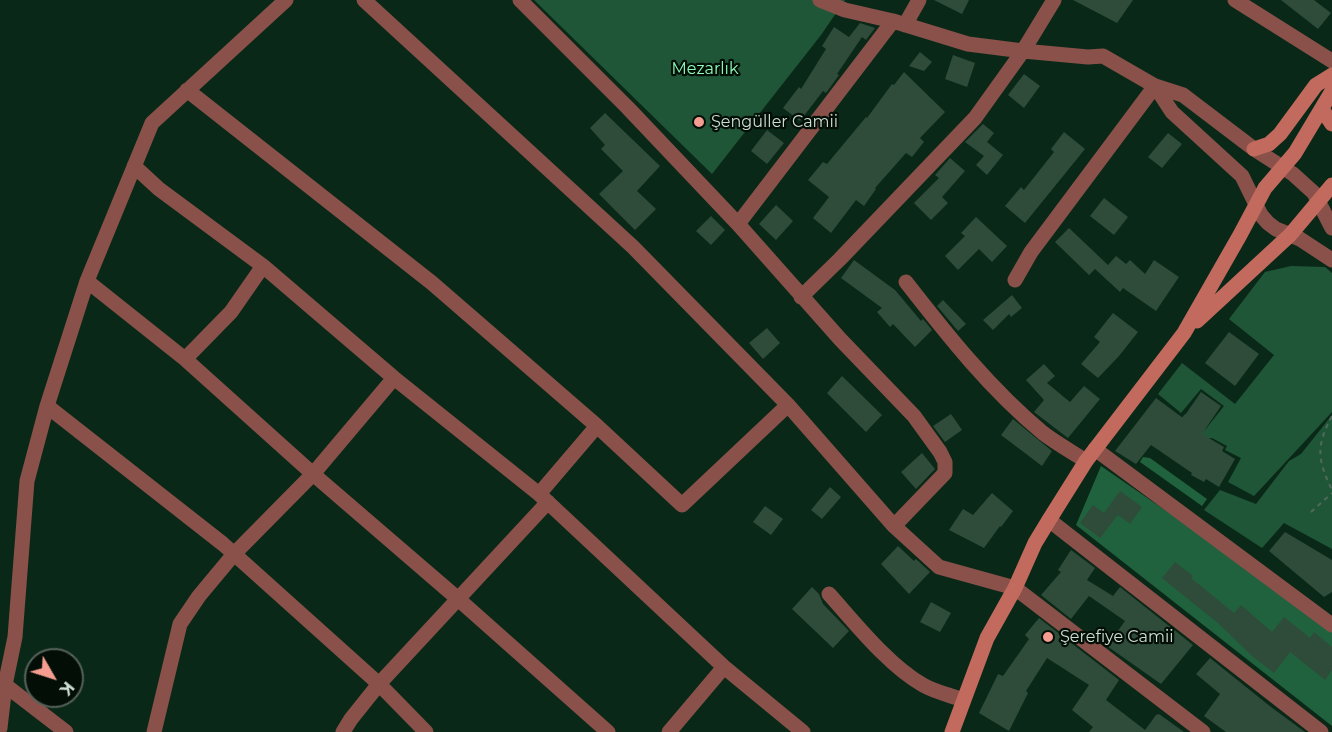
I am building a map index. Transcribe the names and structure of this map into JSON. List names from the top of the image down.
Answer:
{
  "parks": ["Mezarlık"],
  "places": ["Şengüller Camii", "Şerefiye Camii"],
  "north": "bottom right"
}
